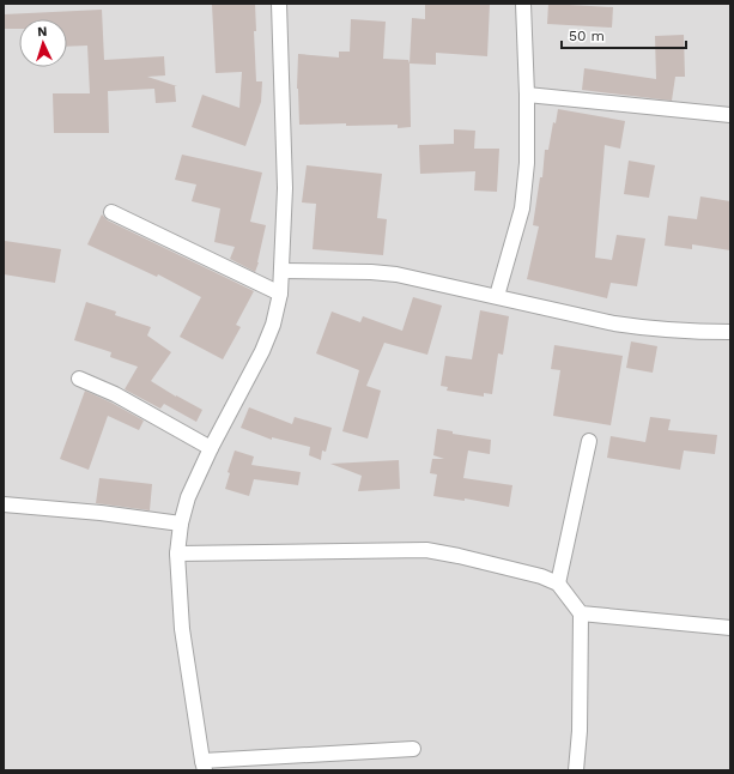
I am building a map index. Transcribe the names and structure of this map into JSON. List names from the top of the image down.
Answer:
{
  "scale_bar": "50 m",
  "north": "top"
}
